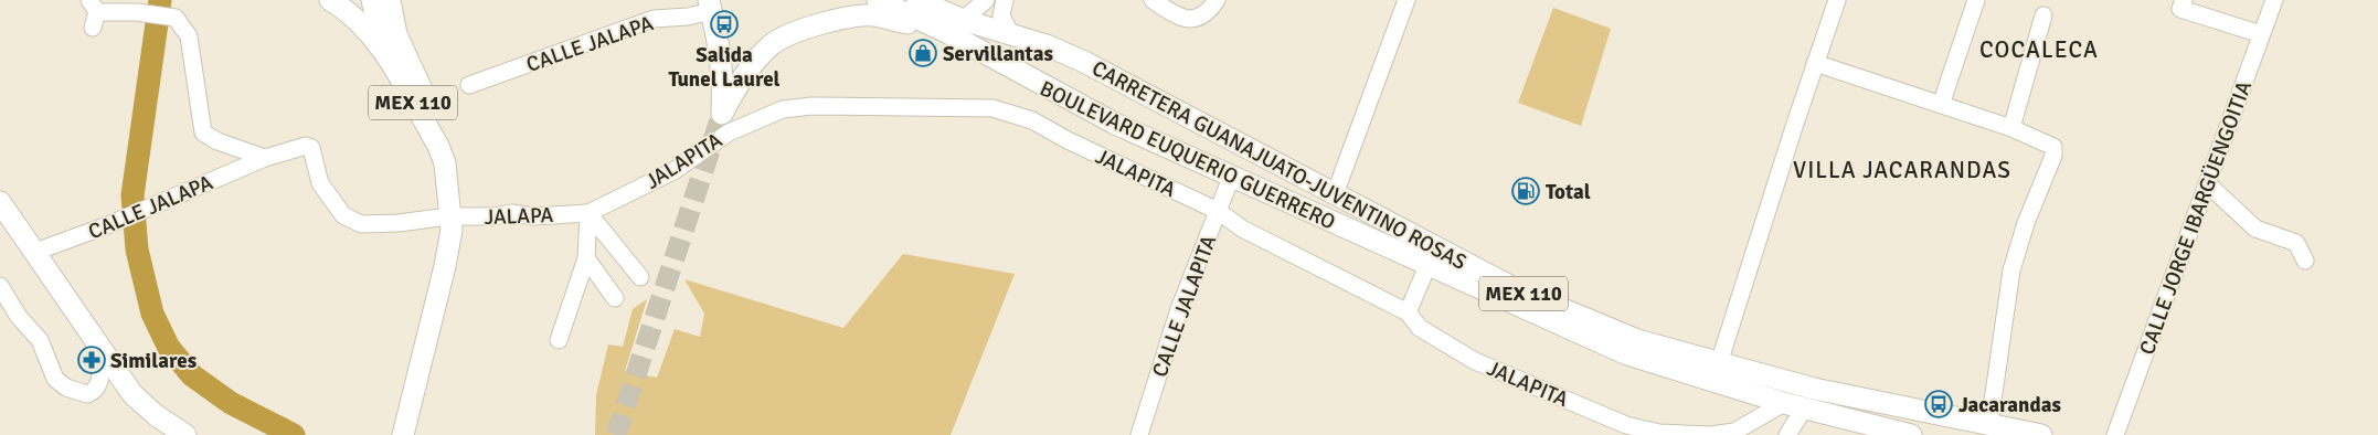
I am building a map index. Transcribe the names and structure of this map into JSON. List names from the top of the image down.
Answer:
{
  "streets": {
    "main road": ["MEX 110", "BOULEVARD EUQUERIO GUERRERO", "CARRETERA GUANAJUATO-JUVENTINO ROSAS"],
    "street": [
      "CALLE JALAPA",
      "JALAPITA",
      "JALAPA",
      "CALLE JORGE IBARGÜENGOITIA",
      "CALLE JALAPITA"
    ]
  },
  "crossings": [
    ["CALLE JALAPA", "MEX 110"],
    ["CALLE JALAPA", "JALAPA"],
    ["MEX 110", "JALAPA"],
    ["BOULEVARD EUQUERIO GUERRERO", "JALAPITA"],
    ["BOULEVARD EUQUERIO GUERRERO", "CALLE JALAPITA"],
    ["JALAPITA", "JALAPA"],
    ["JALAPITA", "CALLE JALAPITA"]
  ],
  "districts": ["COCALECA", "VILLA JACARANDAS"],
  "places": {
    "bus stop": ["Salida Tunel Laurel", "Jacarandas"],
    "shop": ["Servillantas"],
    "fuel station": ["Total"],
    "pharmacy": ["Similares"]
  }
}
